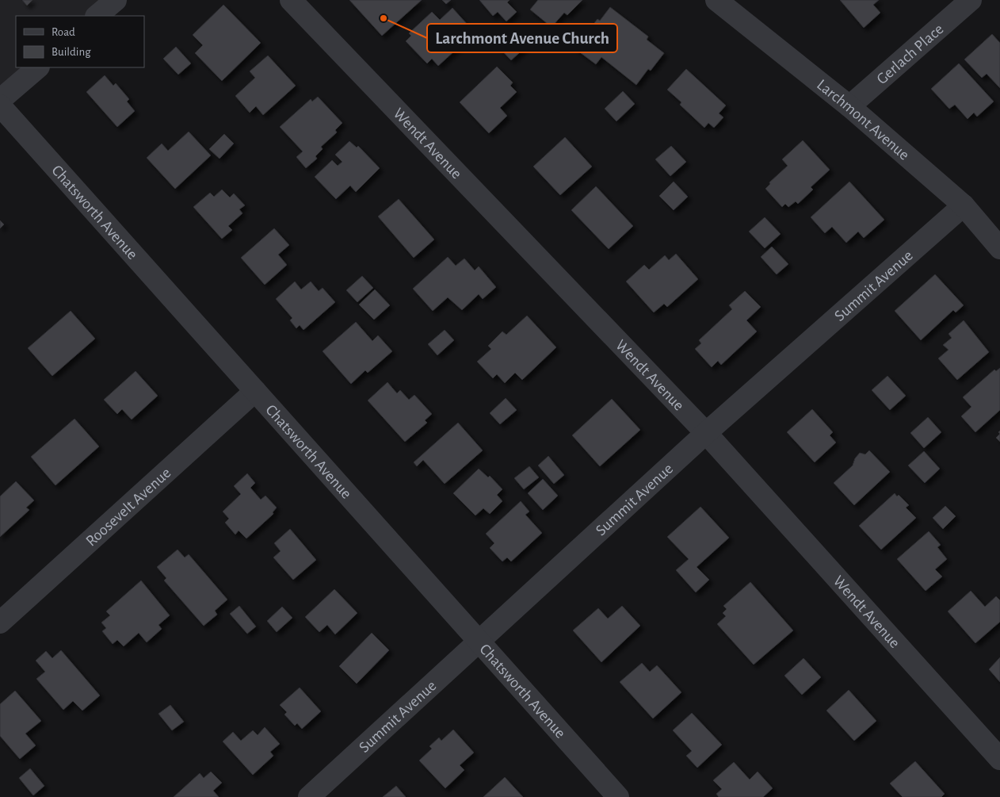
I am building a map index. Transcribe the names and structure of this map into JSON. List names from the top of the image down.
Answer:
{
  "streets": {
    "street": [
      "Gerlach Place",
      "Larchmont Avenue",
      "Wendt Avenue",
      "Chatsworth Avenue",
      "Summit Avenue",
      "Roosevelt Avenue"
    ]
  },
  "crossings": [
    ["Gerlach Place", "Larchmont Avenue"],
    ["Larchmont Avenue", "Summit Avenue"],
    ["Wendt Avenue", "Summit Avenue"],
    ["Chatsworth Avenue", "Summit Avenue"],
    ["Chatsworth Avenue", "Roosevelt Avenue"]
  ],
  "places": ["Larchmont Avenue Church"],
  "legend": ["Road", "Building"]
}
